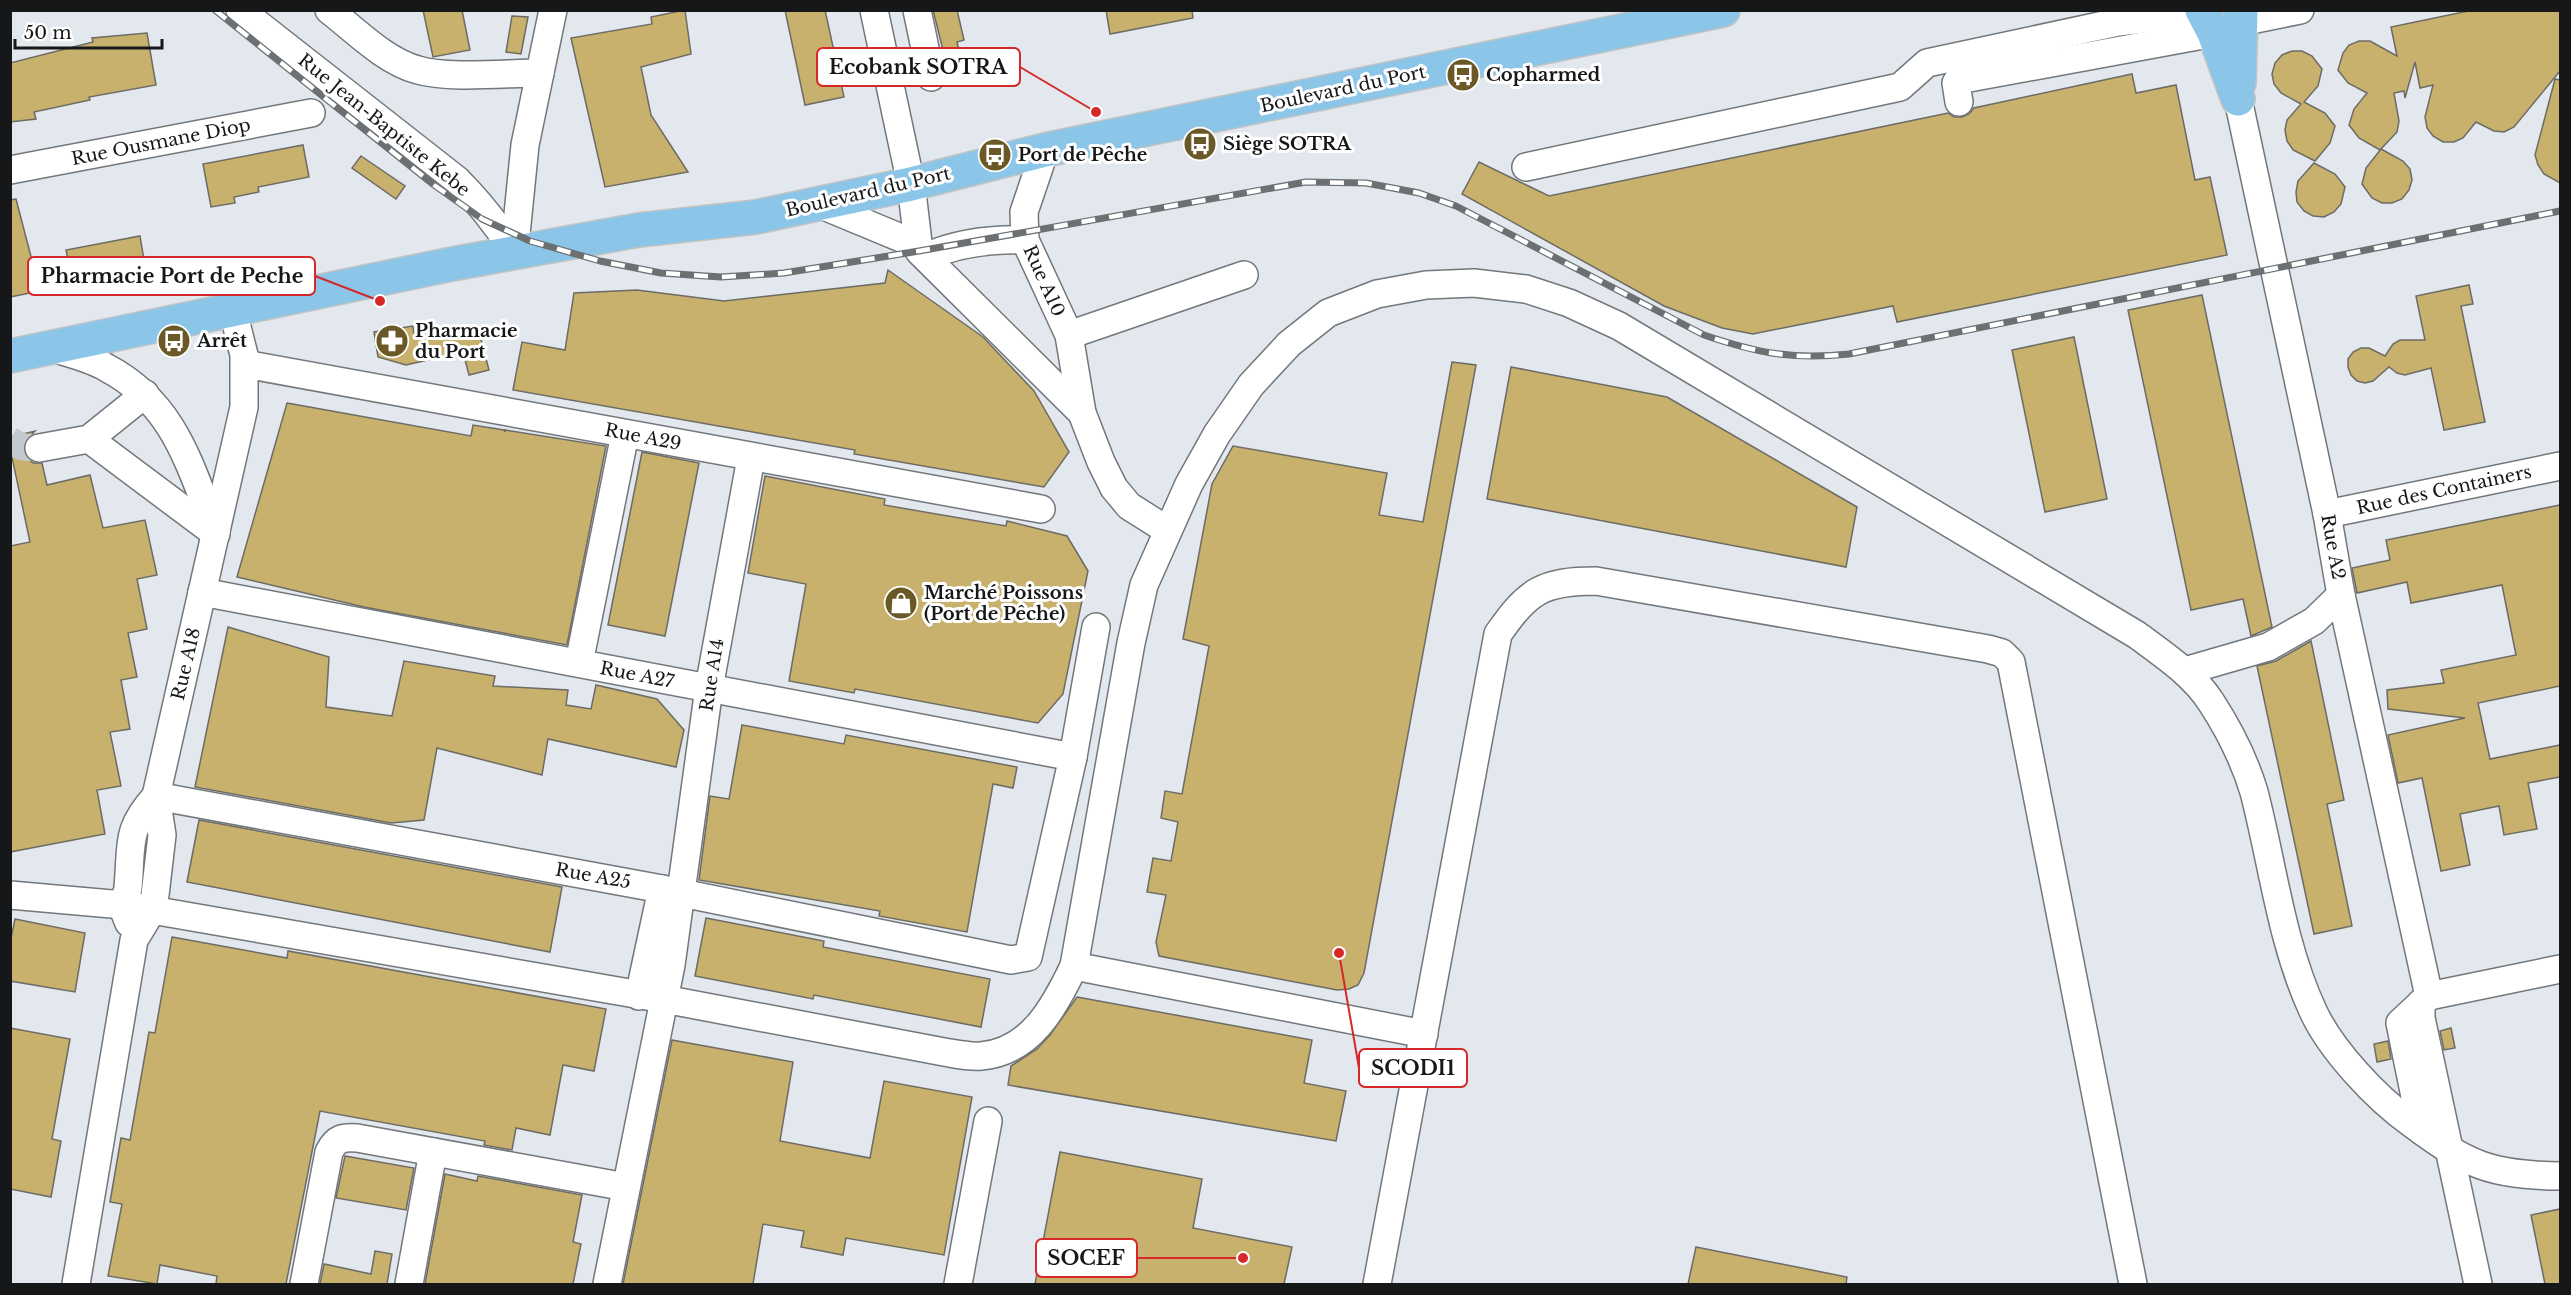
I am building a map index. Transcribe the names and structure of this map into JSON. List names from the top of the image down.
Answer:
{
  "streets": {
    "main road": ["Boulevard du Port"],
    "street": [
      "Rue Jean-Baptiste Kebe",
      "Rue Ousmane Diop",
      "Rue A10",
      "Rue A29",
      "Rue des Containers",
      "Rue A2",
      "Rue A18",
      "Rue A27",
      "Rue A14",
      "Rue A25"
    ]
  },
  "crossings": [
    ["Boulevard du Port", "Rue Jean-Baptiste Kebe"],
    ["Boulevard du Port", "Rue A10"],
    ["Boulevard du Port", "Rue A18"],
    ["Rue A29", "Rue A18"],
    ["Rue A29", "Rue A14"],
    ["Rue des Containers", "Rue A2"],
    ["Rue A18", "Rue A27"],
    ["Rue A18", "Rue A25"],
    ["Rue A27", "Rue A14"],
    ["Rue A27", "Rue A25"],
    ["Rue A14", "Rue A25"]
  ],
  "places": {
    "bus stop": [
      "Copharmed",
      "Siège SOTRA",
      "Port de Pêche",
      "Arrêt"
    ],
    "other": [
      "Ecobank SOTRA",
      "Pharmacie Port de Peche",
      "SCODI1",
      "SOCEF"
    ],
    "pharmacy": ["Pharmacie du Port"],
    "shop": ["Marché Poissons (Port de Pêche)"]
  },
  "scale_bar": "50 m"
}
